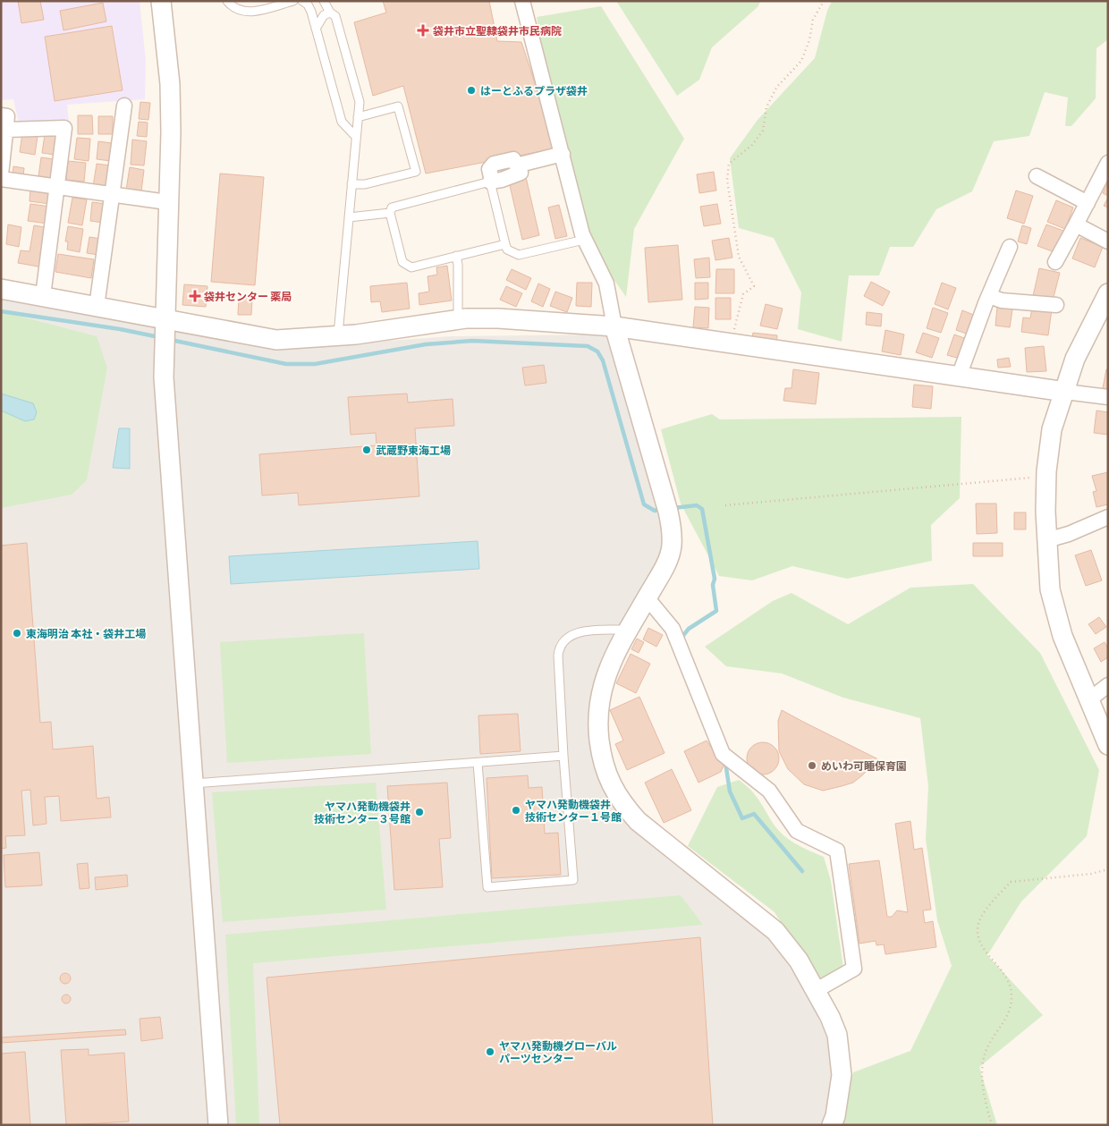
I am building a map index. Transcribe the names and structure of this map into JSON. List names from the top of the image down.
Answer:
{
  "places": {
    "health": ["袋井市立聖隷袋井市民病院", "袋井センター 薬局"],
    "other": [
      "はーとふるプラザ袋井",
      "武蔵野東海工場",
      "東海明治 本社・袋井工場",
      "めいわ可睡保育園",
      "ヤマハ発動機袋井 技術センター１号館",
      "ヤマハ発動機袋井 技術センター３号館",
      "ヤマハ発動機グローバル パーツセンター"
    ]
  }
}
